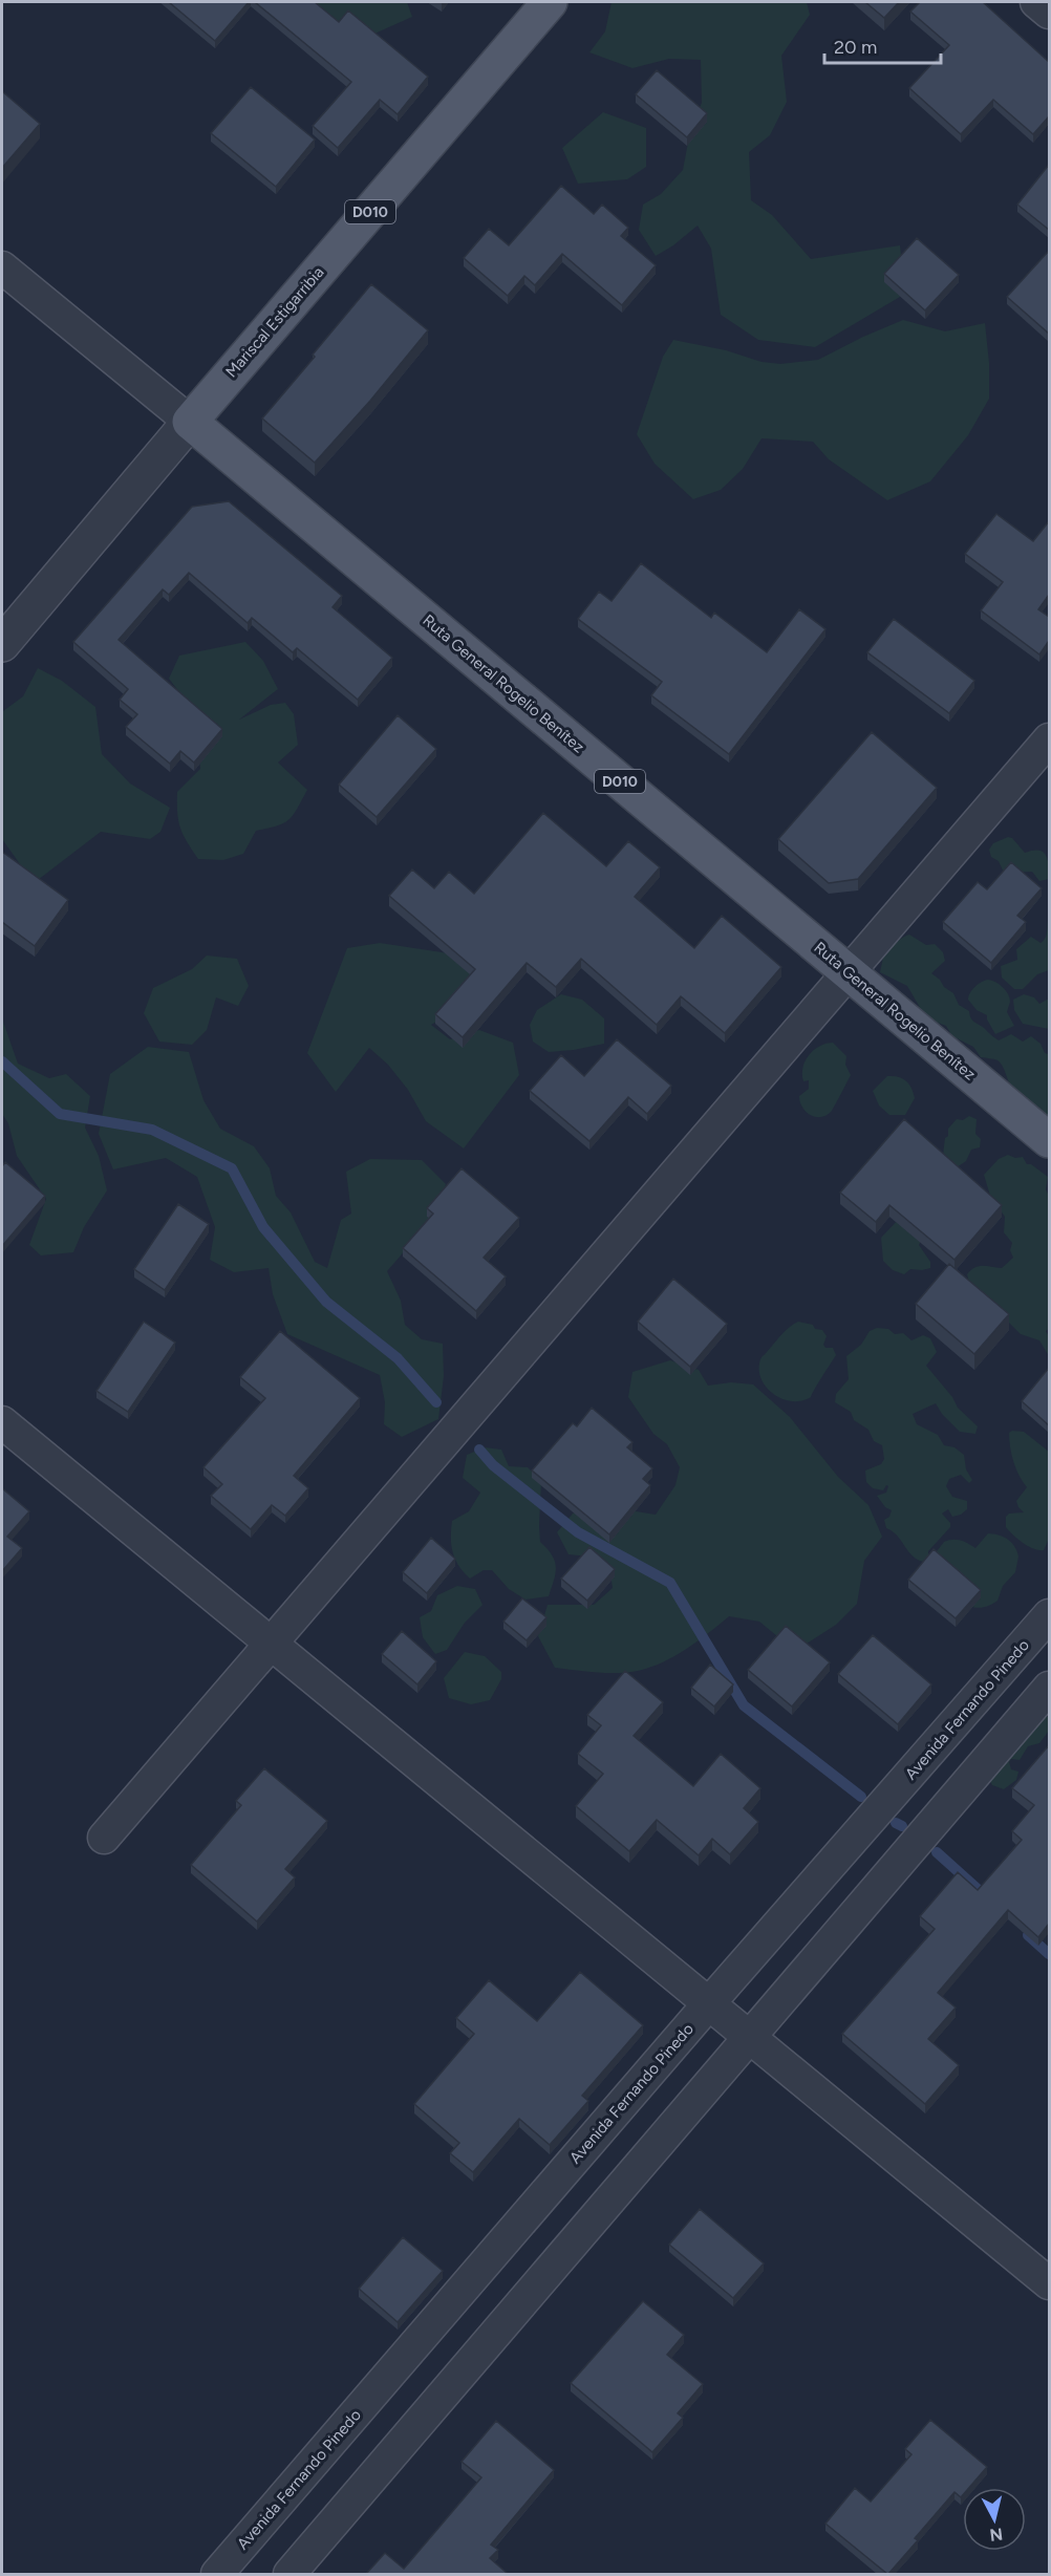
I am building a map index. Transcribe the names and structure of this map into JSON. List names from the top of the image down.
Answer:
{
  "streets": {
    "main road": ["D010", "Mariscal Estigarribia", "Ruta General Rogelio Benítez"],
    "street": ["Avenida Fernando Pinedo"]
  },
  "crossings": [
    ["Mariscal Estigarribia", "Ruta General Rogelio Benítez"]
  ],
  "scale_bar": "20 m",
  "north": "bottom"
}
